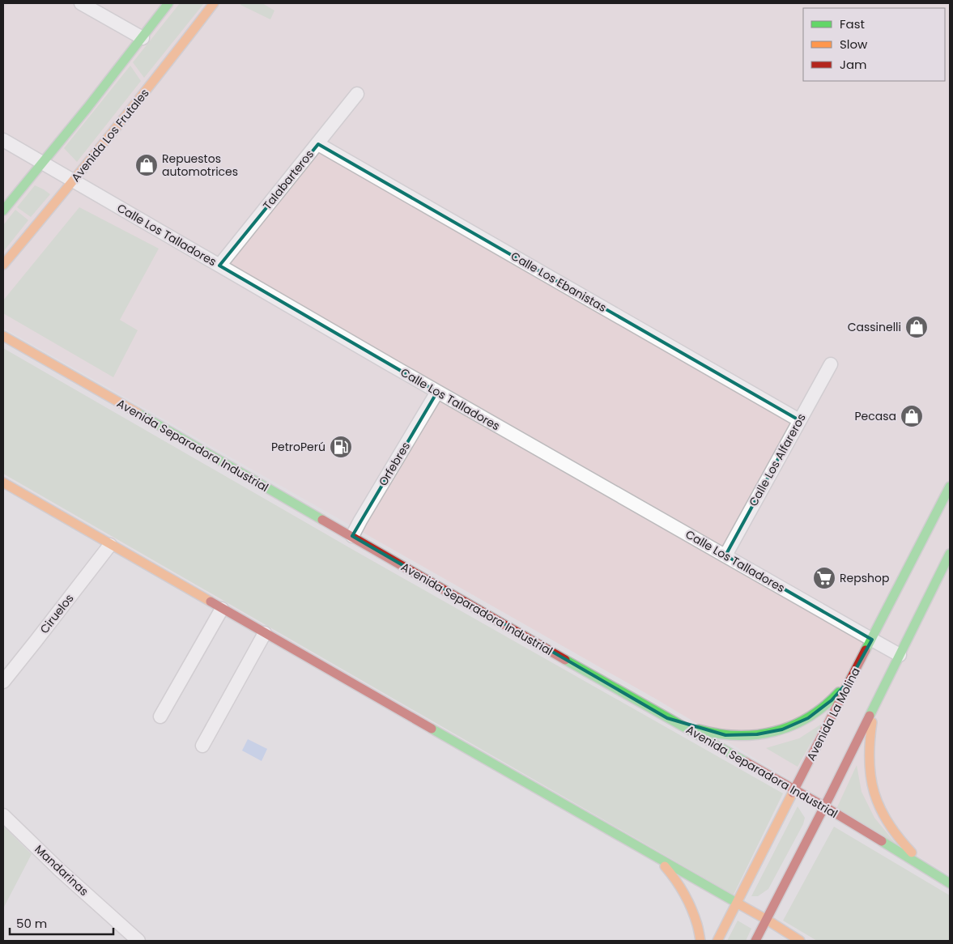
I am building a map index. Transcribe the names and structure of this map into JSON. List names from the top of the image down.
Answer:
{
  "streets": {
    "main road": ["Avenida Los Frutales", "Avenida Separadora Industrial", "Avenida La Molina"],
    "street": [
      "Talabarteros",
      "Calle Los Talladores",
      "Calle Los Ebanistas",
      "Calle Los Alfareros",
      "Orfebres",
      "Ciruelos",
      "Mandarinas"
    ]
  },
  "crossings": [
    ["Avenida Los Frutales", "Calle Los Talladores"],
    ["Talabarteros", "Calle Los Talladores"],
    ["Talabarteros", "Calle Los Ebanistas"],
    ["Calle Los Talladores", "Calle Los Alfareros"],
    ["Calle Los Talladores", "Orfebres"],
    ["Calle Los Talladores", "Avenida La Molina"],
    ["Calle Los Ebanistas", "Calle Los Alfareros"],
    ["Avenida Separadora Industrial", "Orfebres"],
    ["Avenida Separadora Industrial", "Avenida La Molina"]
  ],
  "places": {
    "shop": ["Repuestos automotrices", "Cassinelli", "Pecasa"],
    "fuel station": ["PetroPerú"],
    "supermarket": ["Repshop"]
  },
  "legend": ["Fast", "Slow", "Jam"],
  "scale_bar": "50 m"
}
